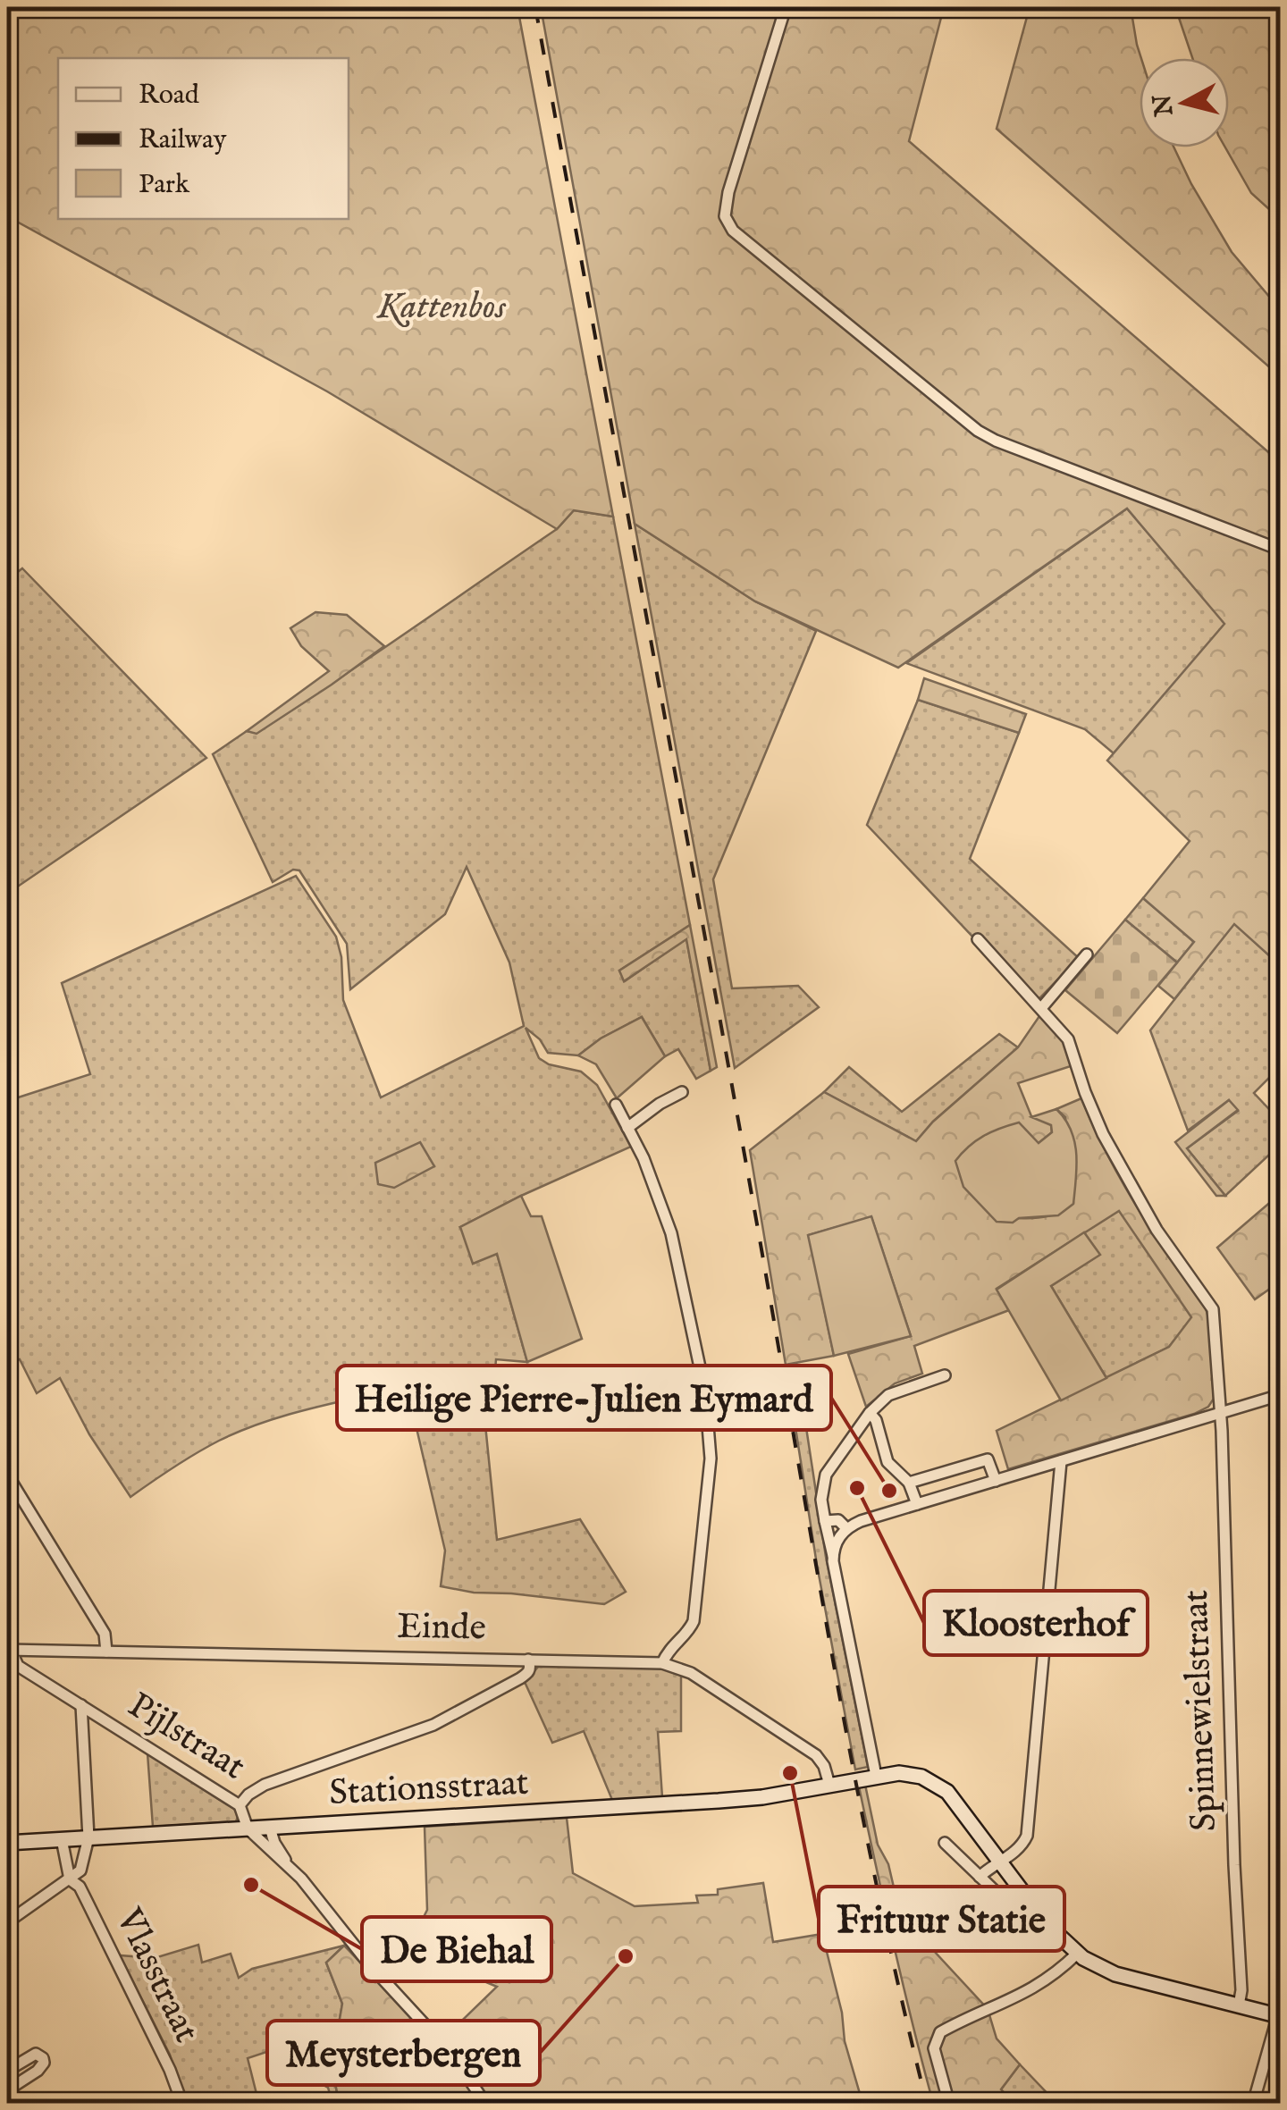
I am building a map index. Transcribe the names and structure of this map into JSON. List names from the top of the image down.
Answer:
{
  "streets": {
    "main road": ["Stationsstraat"],
    "street": [
      "Einde",
      "Spinnewielstraat",
      "Pijlstraat",
      "Vlasstraat"
    ]
  },
  "crossings": [
    ["Einde", "Pijlstraat"],
    ["Einde", "Stationsstraat"],
    ["Pijlstraat", "Stationsstraat"]
  ],
  "parks": ["Kattenbos"],
  "places": [
    "Kloosterhof",
    "Heilige Pierre-Julien Eymard",
    "Frituur Statie",
    "De Biehal",
    "Meysterbergen"
  ],
  "legend": ["Road", "Railway", "Park"],
  "north": "left"
}
